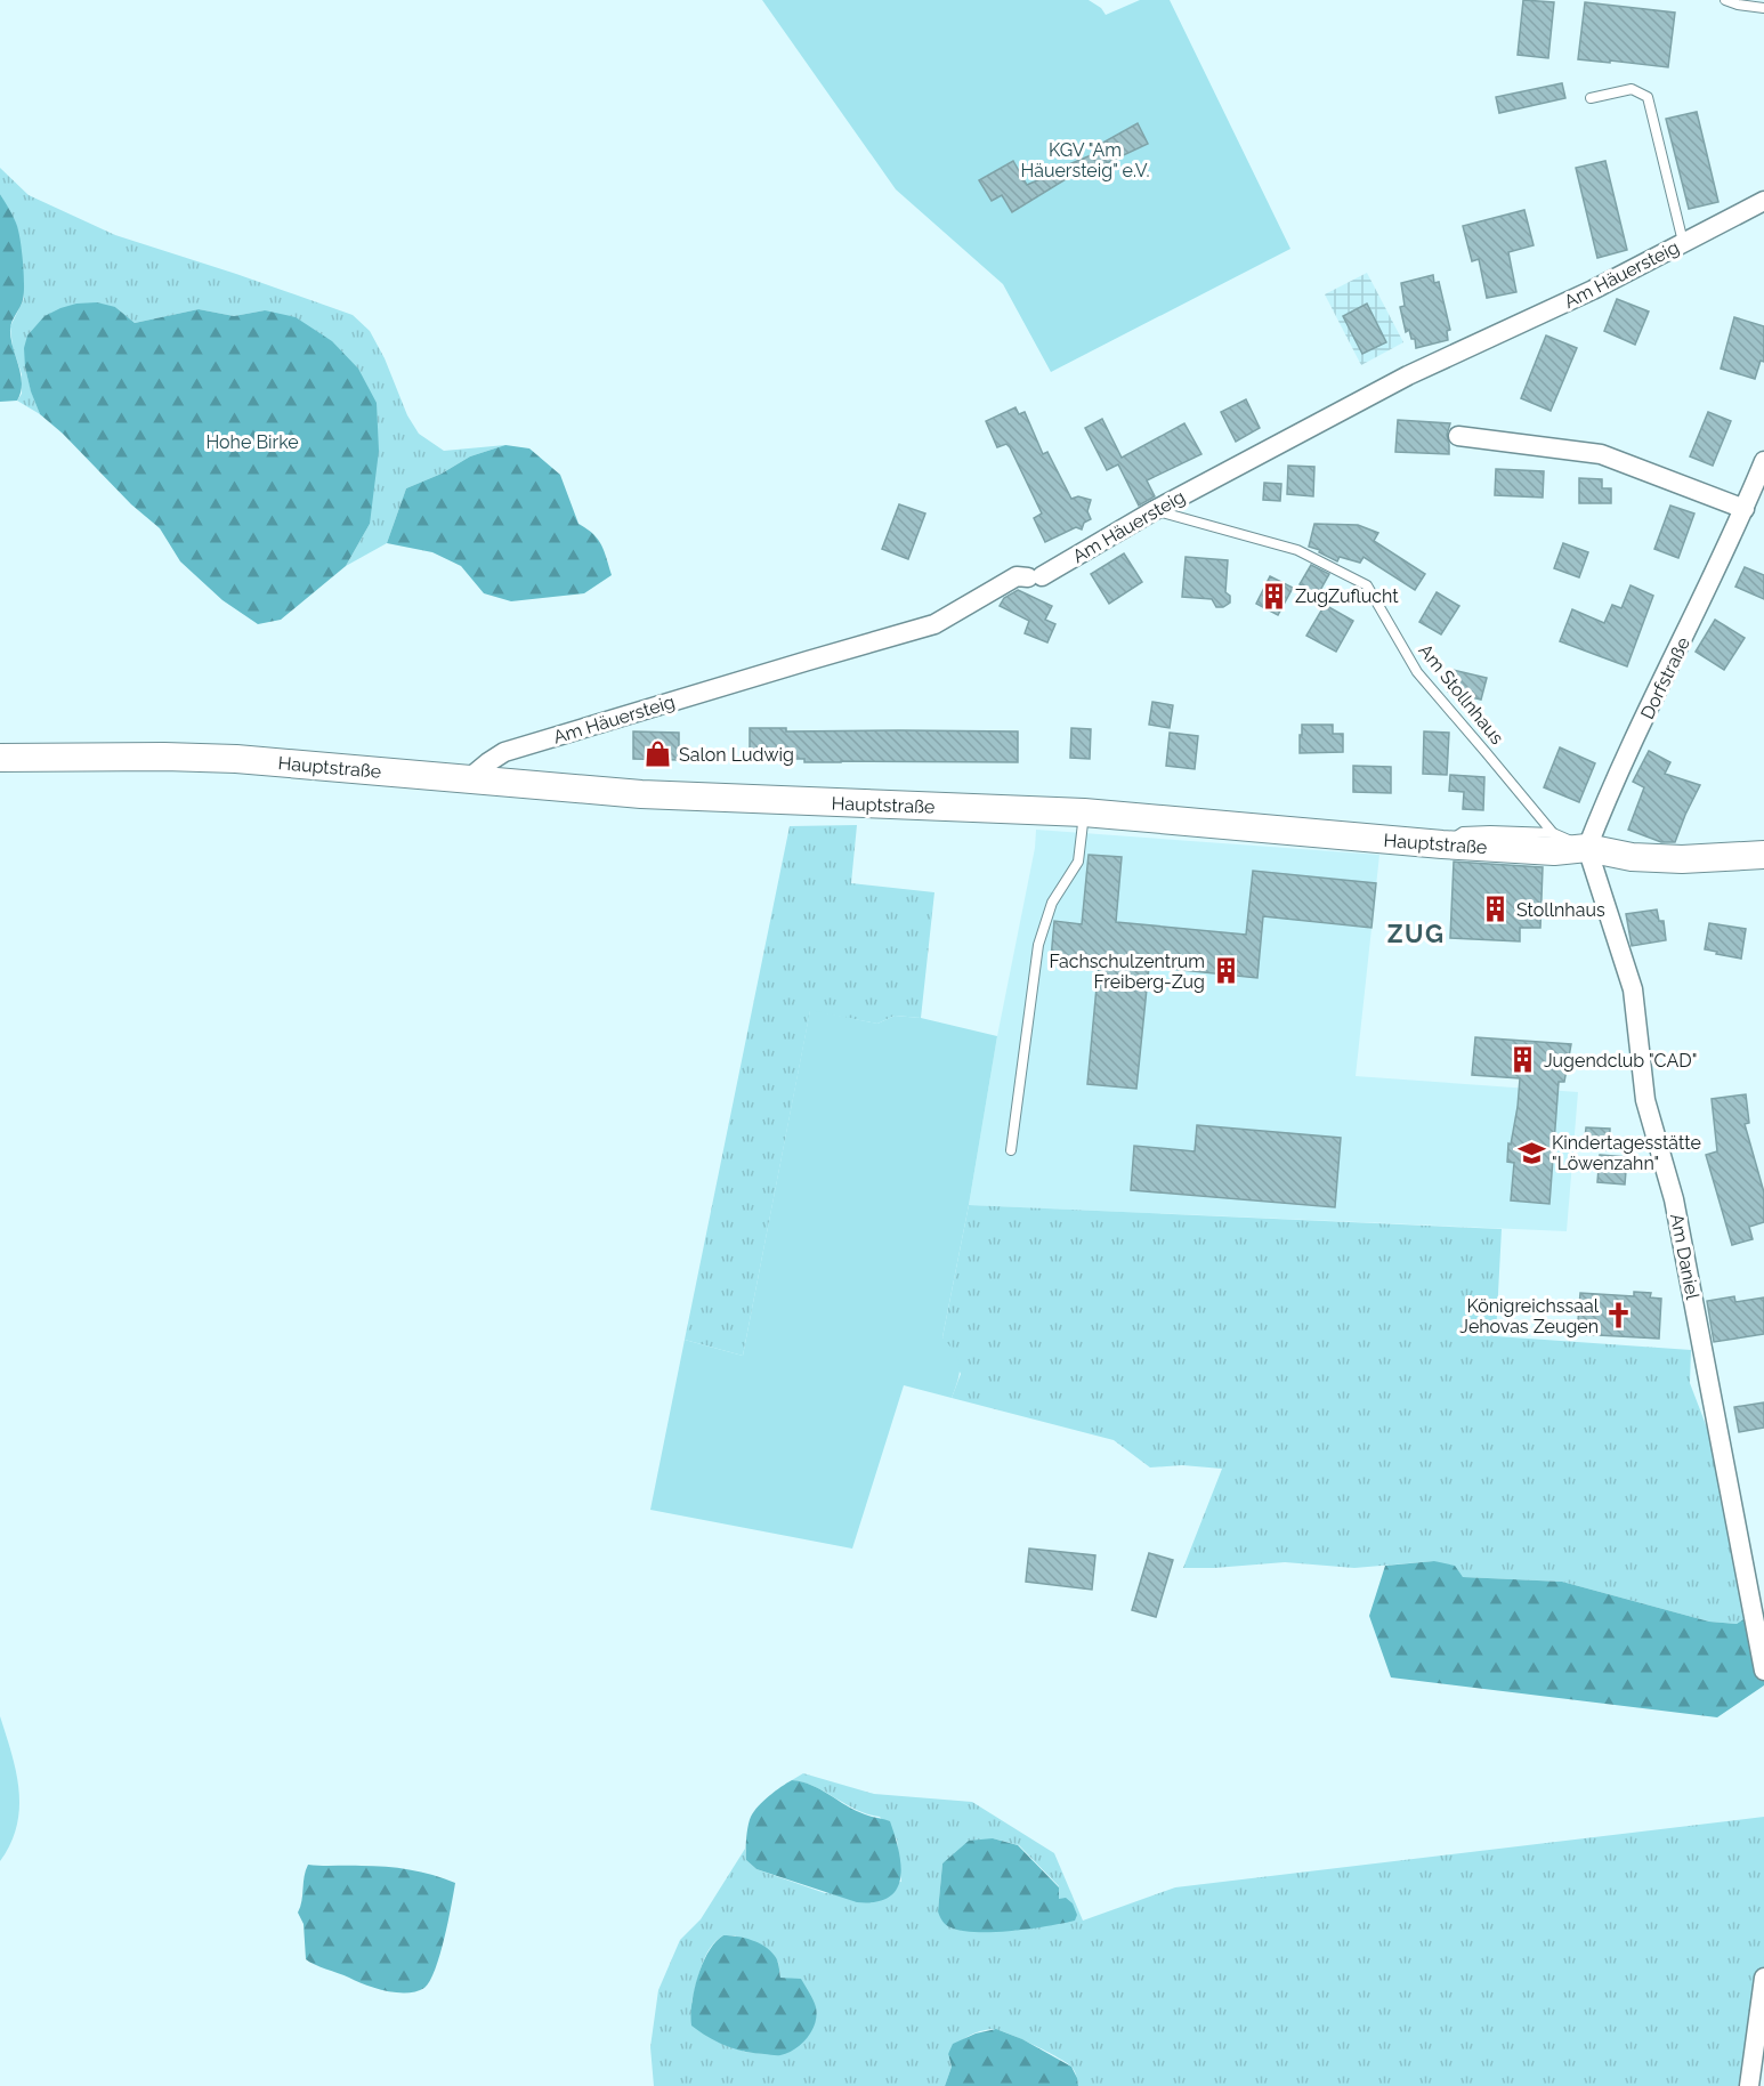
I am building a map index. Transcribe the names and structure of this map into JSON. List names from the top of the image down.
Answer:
{
  "streets": {
    "street": [
      "Am Häuersteig",
      "Dorfstraße",
      "Hauptstraße",
      "Am Daniel"
    ],
    "lane": ["Am Stollnhaus"]
  },
  "crossings": [
    ["Am Häuersteig", "Am Stollnhaus"],
    ["Am Häuersteig", "Hauptstraße"],
    ["Dorfstraße", "Hauptstraße"],
    ["Dorfstraße", "Am Daniel"],
    ["Hauptstraße", "Am Daniel"]
  ],
  "districts": ["ZUG"],
  "parks": ["KGV \"Am Häuersteig\" e.V.", "Hohe Birke"],
  "places": {
    "building": [
      "ZugZuflucht",
      "Stollnhaus",
      "Fachschulzentrum Freiberg-Zug",
      "Jugendclub \"CAD\""
    ],
    "shop": ["Salon Ludwig"],
    "school or university": ["Kindertagesstätte \"Löwenzahn\""],
    "church": ["Königreichssaal Jehovas Zeugen"]
  }
}
